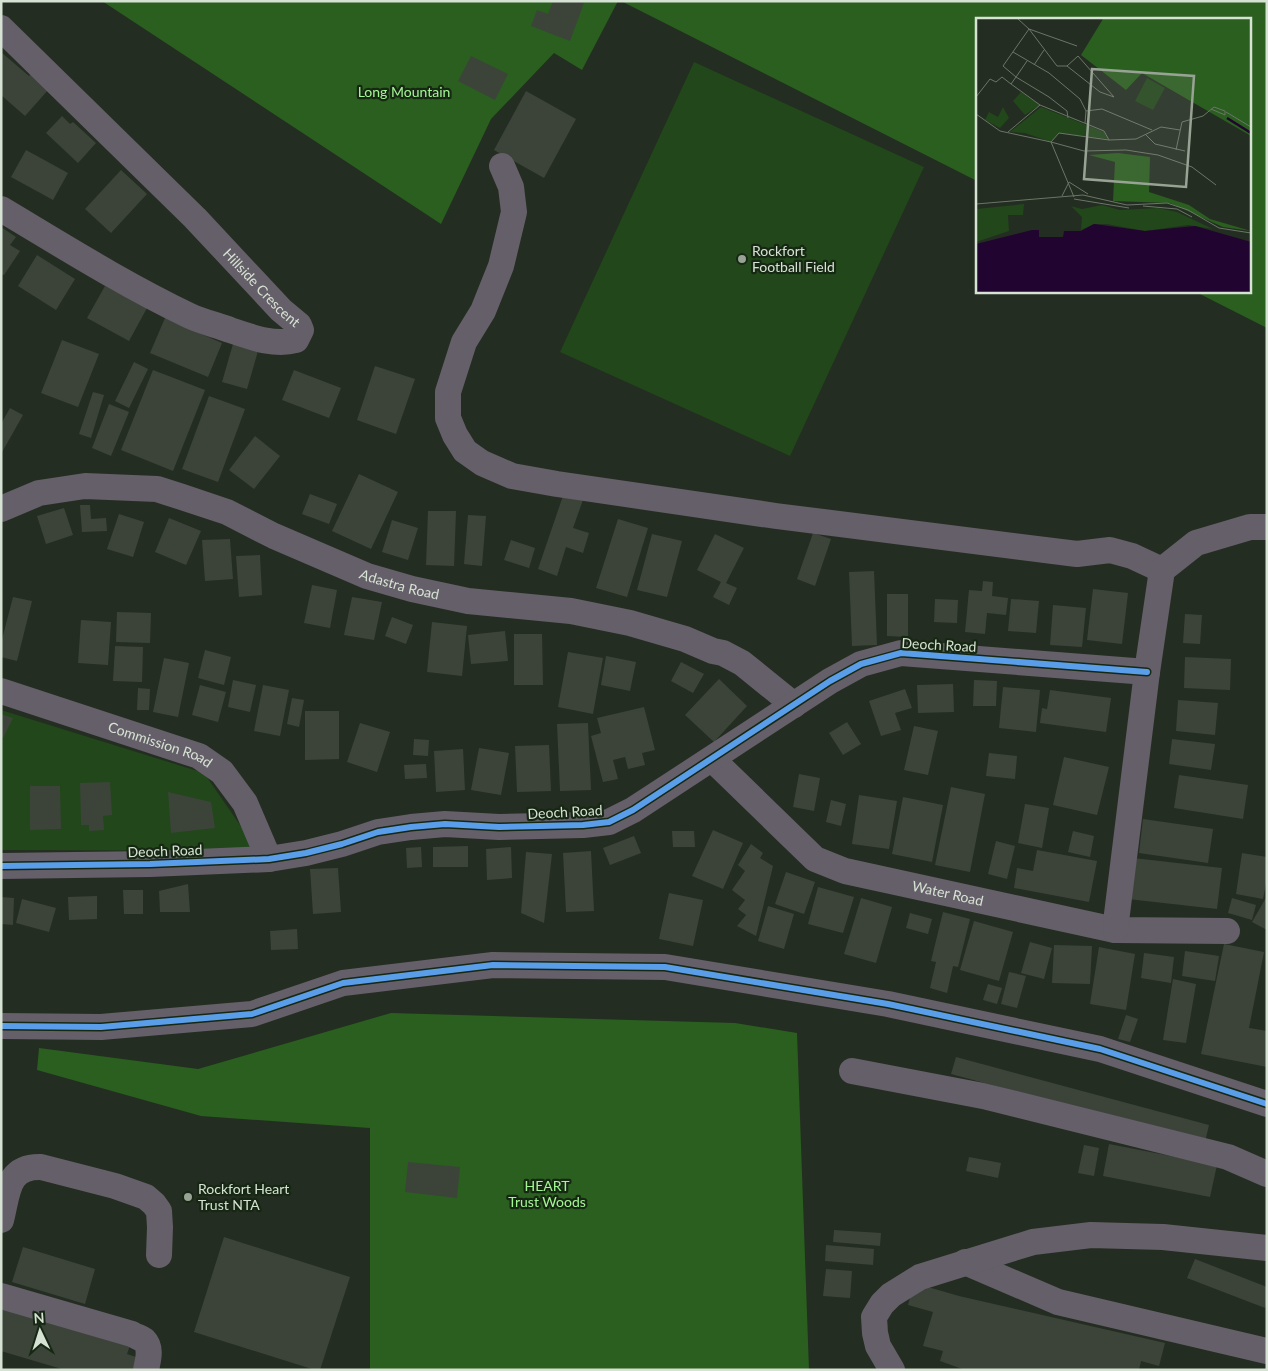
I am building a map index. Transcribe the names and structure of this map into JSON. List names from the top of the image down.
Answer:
{
  "streets": {
    "street": [
      "Hillside Crescent",
      "Adastra Road",
      "Deoch Road",
      "Commission Road",
      "Water Road"
    ]
  },
  "crossings": [
    ["Adastra Road", "Deoch Road"],
    ["Deoch Road", "Commission Road"],
    ["Deoch Road", "Water Road"]
  ],
  "parks": ["Long Mountain", "HEART Trust Woods"],
  "places": ["Rockfort Football Field", "Rockfort Heart Trust NTA"],
  "north": "top"
}
